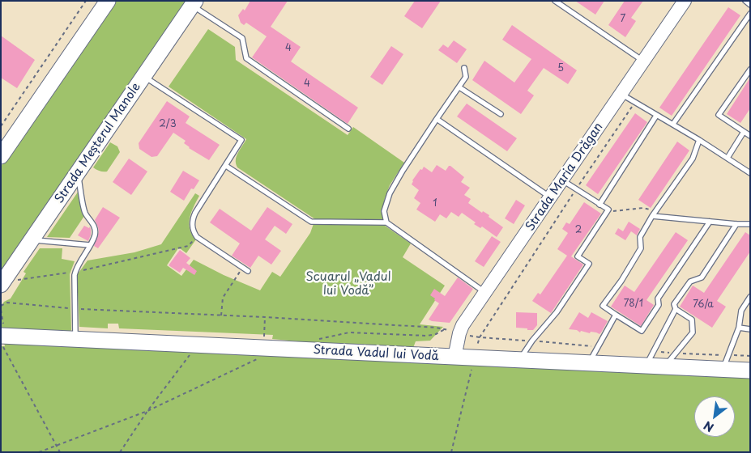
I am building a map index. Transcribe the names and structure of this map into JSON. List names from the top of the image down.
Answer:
{
  "streets": {
    "main road": ["Strada Meșterul Manole", "Strada Maria Drăgan", "Strada Vadul lui Vodă"]
  },
  "crossings": [
    ["Strada Maria Drăgan", "Strada Vadul lui Vodă"]
  ],
  "parks": ["Scuarul „Vadul lui Vodă”"],
  "house_numbers": [
    "7",
    "4",
    "5",
    "4",
    "2/3",
    "1",
    "2",
    "78/1",
    "76/a"
  ],
  "north": "bottom left"
}
